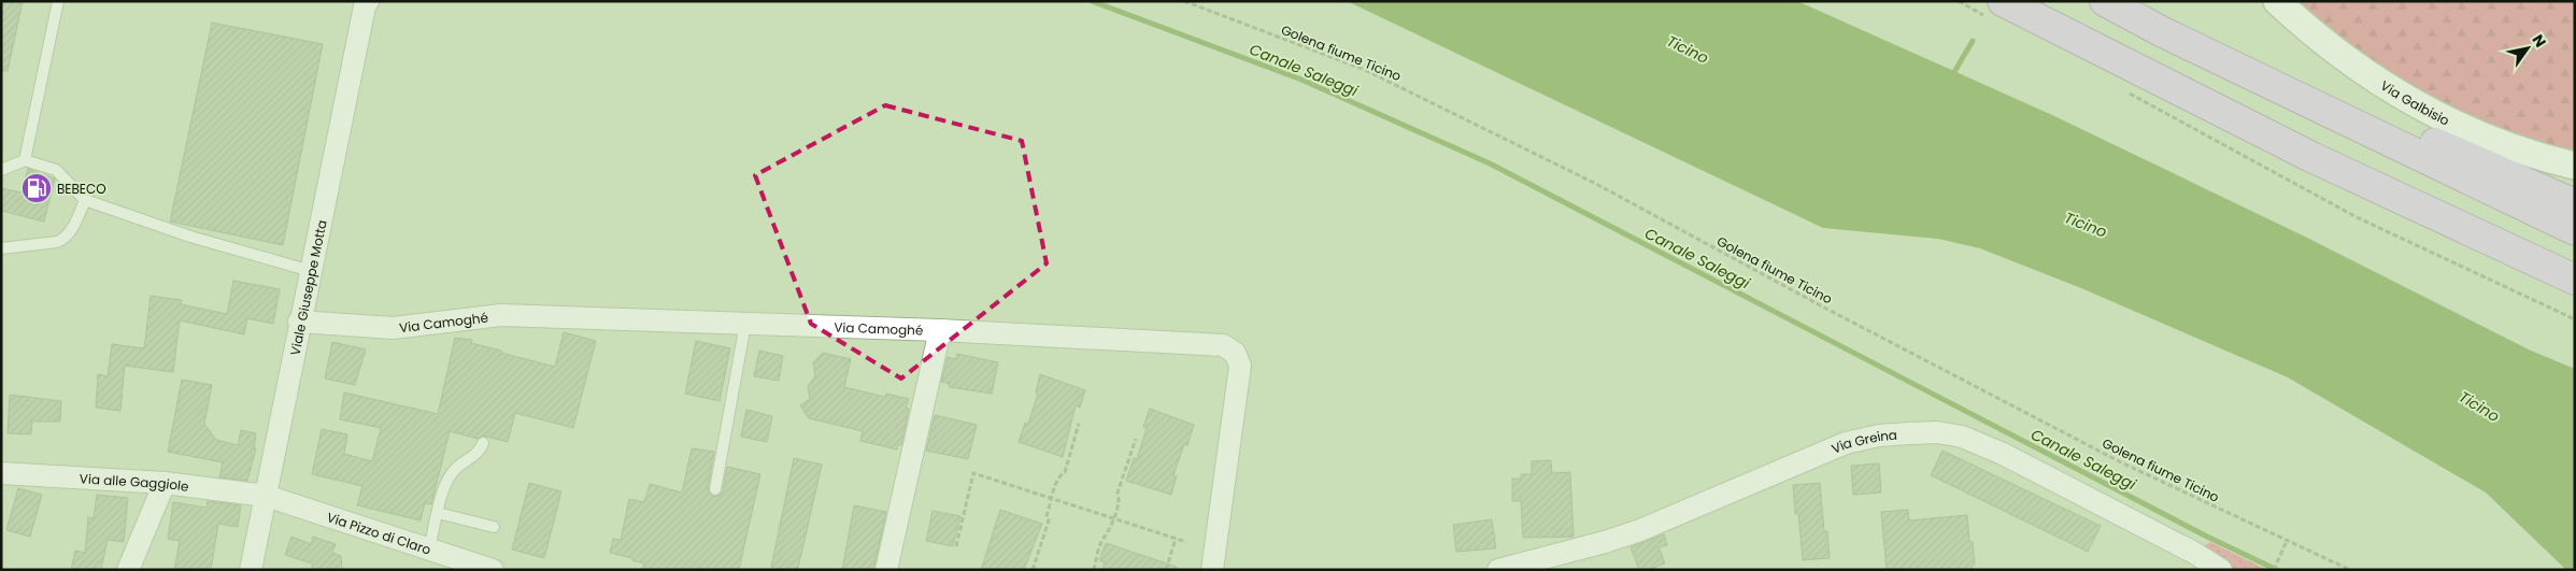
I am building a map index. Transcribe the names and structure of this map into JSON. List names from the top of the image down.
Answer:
{
  "streets": {
    "street": [
      "Via Galbisio",
      "Viale Giuseppe Motta",
      "Via Camoghé",
      "Via Greina",
      "Via alle Gaggiole",
      "Via Pizzo di Claro"
    ],
    "path": ["Golena fiume Ticino"]
  },
  "crossings": [
    ["Viale Giuseppe Motta", "Via Camoghé"],
    ["Viale Giuseppe Motta", "Via alle Gaggiole"],
    ["Viale Giuseppe Motta", "Via Pizzo di Claro"],
    ["Via alle Gaggiole", "Via Pizzo di Claro"]
  ],
  "water": ["Ticino", "Canale Saleggi"],
  "places": {
    "fuel station": ["BEBECO"]
  },
  "north": "top right"
}
